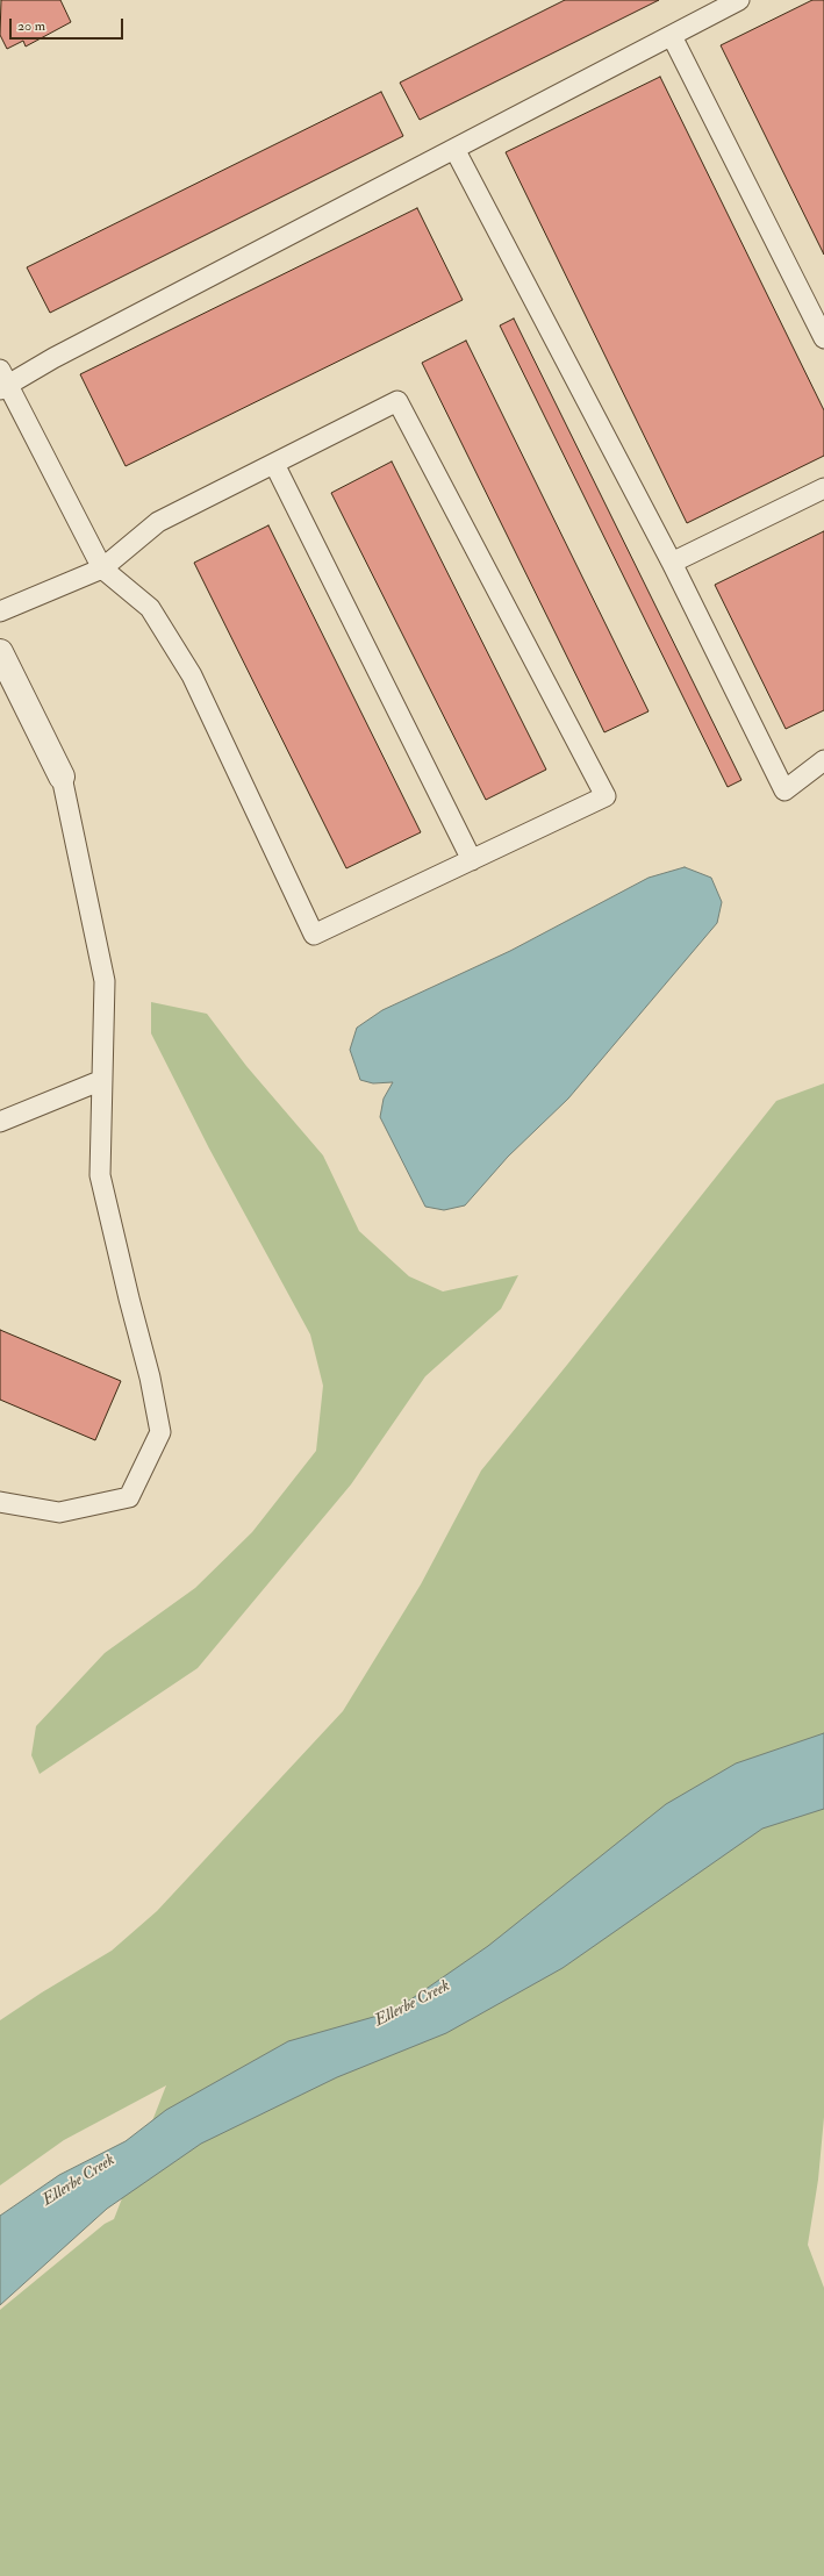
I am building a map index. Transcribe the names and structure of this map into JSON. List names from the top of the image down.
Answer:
{
  "water": ["Ellerbe Creek"],
  "scale_bar": "20 m"
}
